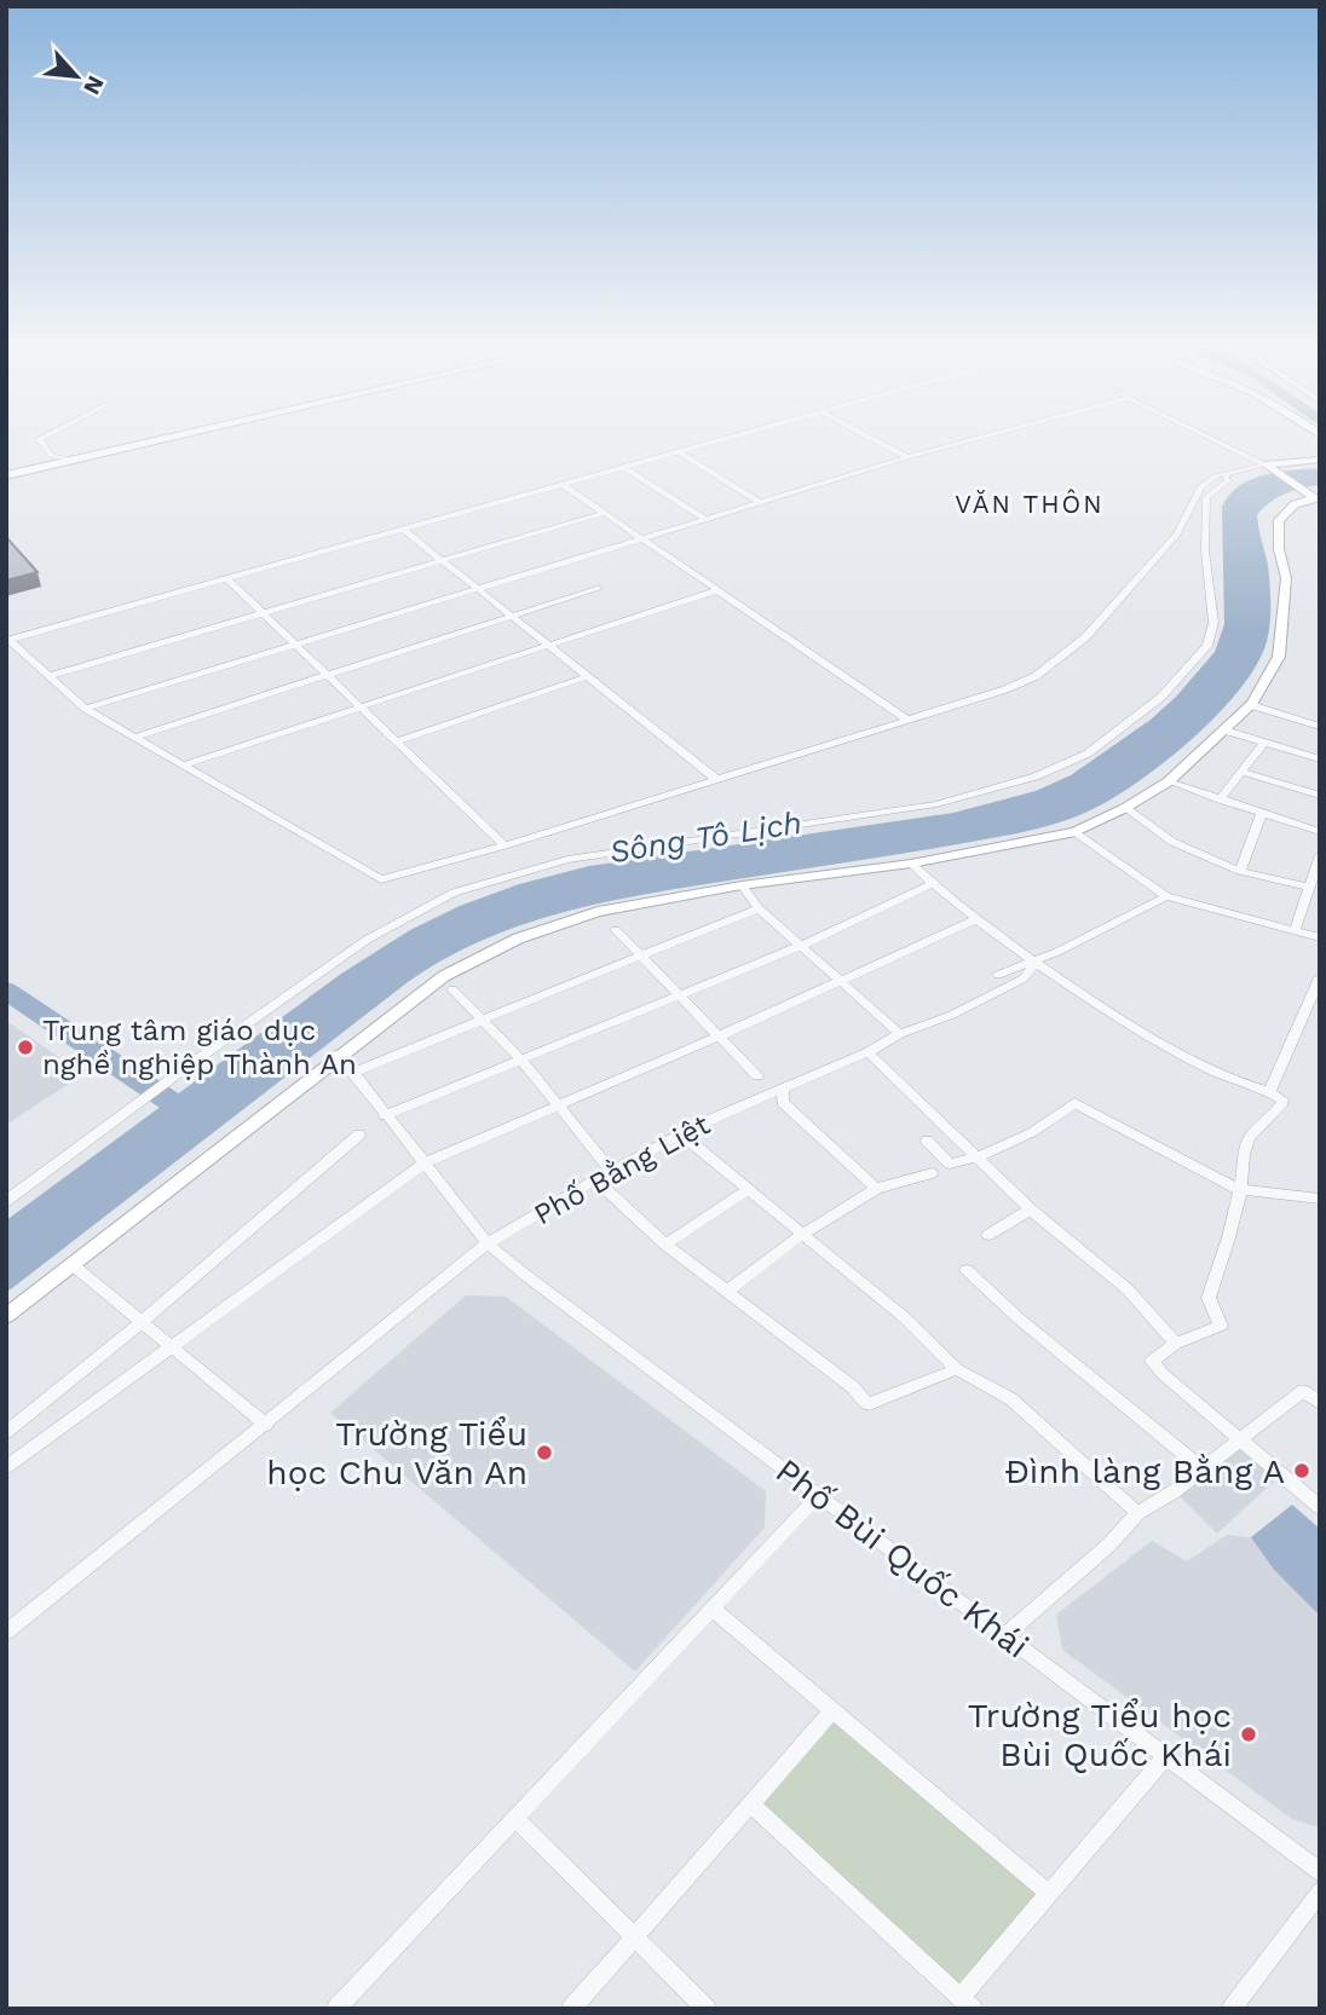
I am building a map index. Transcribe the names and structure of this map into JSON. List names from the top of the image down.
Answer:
{
  "streets": {
    "street": ["Phố Bằng Liệt", "Phố Bùi Quốc Khái"]
  },
  "crossings": [
    ["Phố Bằng Liệt", "Phố Bùi Quốc Khái"]
  ],
  "districts": ["VĂN THÔN"],
  "water": ["Sông Tô Lịch"],
  "places": [
    "Trung tâm giáo dục nghề nghiệp Thành An",
    "Trường Tiểu học Chu Văn An",
    "Đình làng Bằng A",
    "Trường Tiểu học Bùi Quốc Khái"
  ],
  "north": "bottom right"
}
